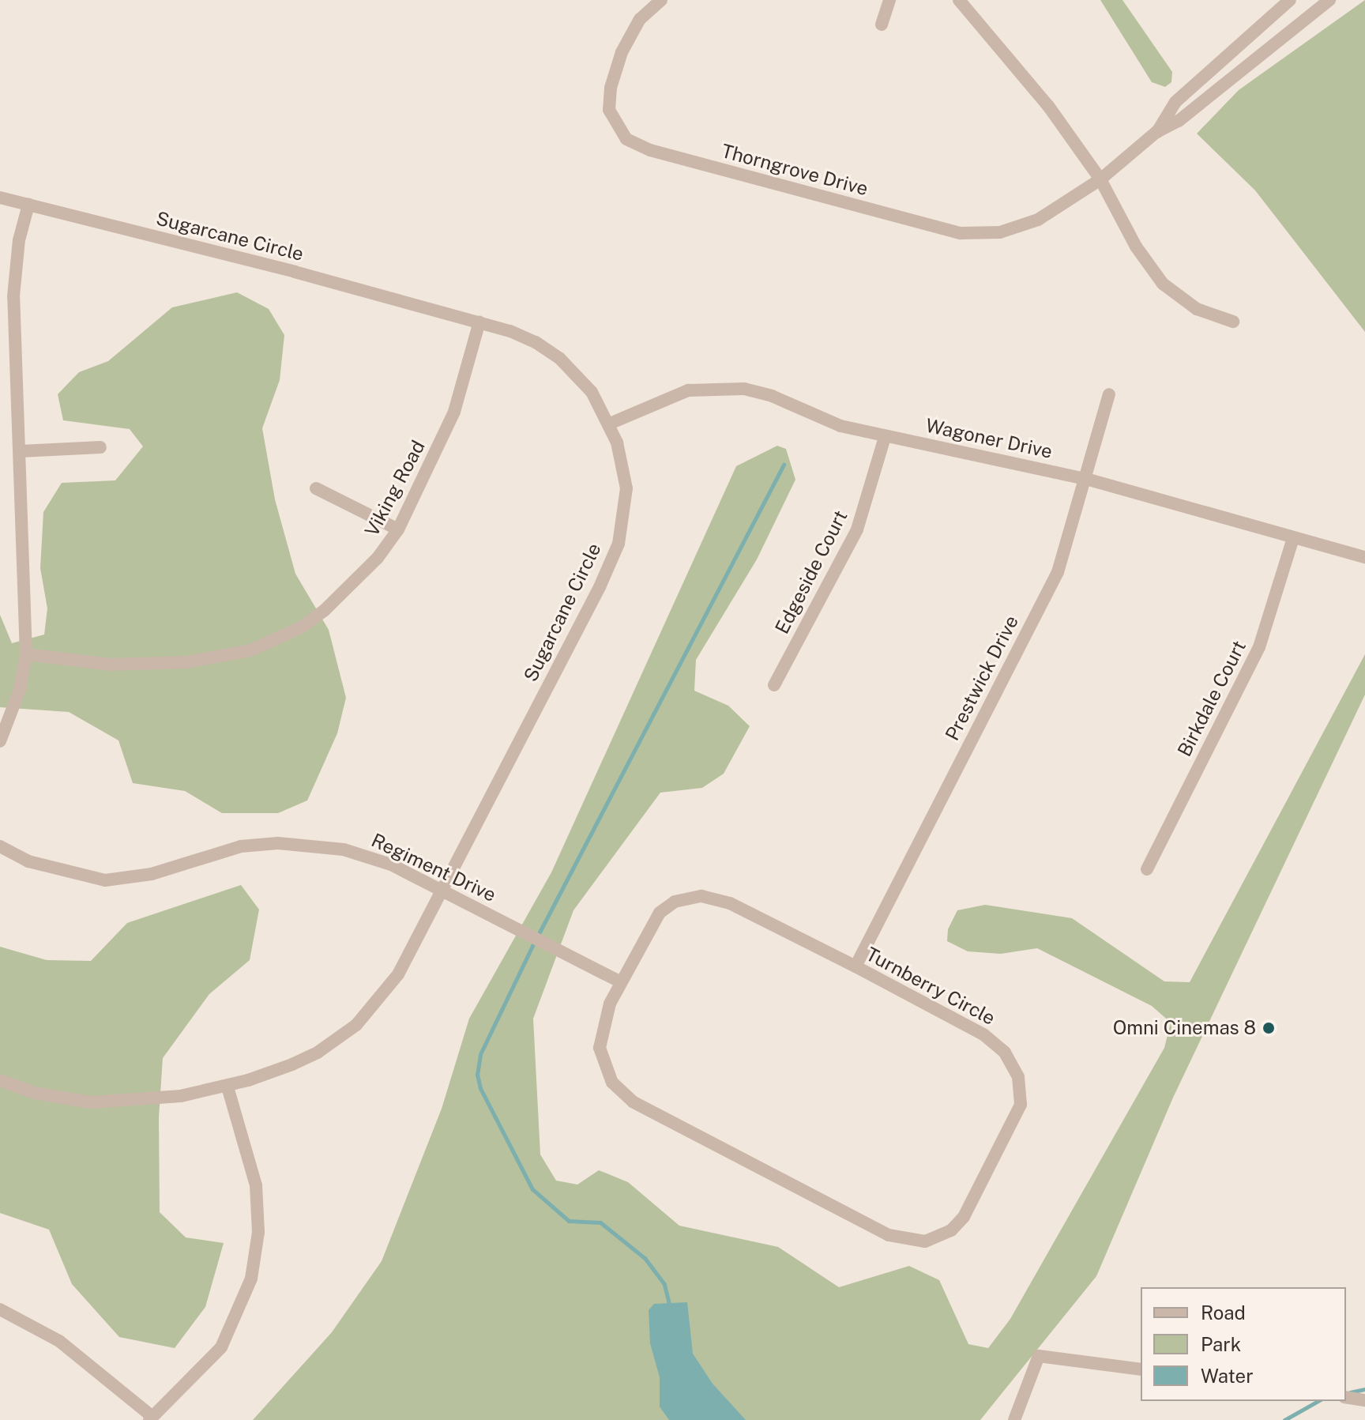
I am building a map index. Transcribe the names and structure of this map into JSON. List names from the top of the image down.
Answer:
{
  "streets": {
    "street": [
      "Thorngrove Drive",
      "Sugarcane Circle",
      "Wagoner Drive",
      "Viking Road",
      "Edgeside Court",
      "Prestwick Drive",
      "Birkdale Court",
      "Regiment Drive",
      "Turnberry Circle"
    ]
  },
  "crossings": [
    ["Sugarcane Circle", "Wagoner Drive"],
    ["Sugarcane Circle", "Viking Road"],
    ["Sugarcane Circle", "Regiment Drive"],
    ["Wagoner Drive", "Edgeside Court"],
    ["Wagoner Drive", "Prestwick Drive"],
    ["Wagoner Drive", "Birkdale Court"],
    ["Prestwick Drive", "Turnberry Circle"],
    ["Regiment Drive", "Turnberry Circle"]
  ],
  "places": ["Omni Cinemas 8"],
  "legend": ["Road", "Park", "Water"]
}
